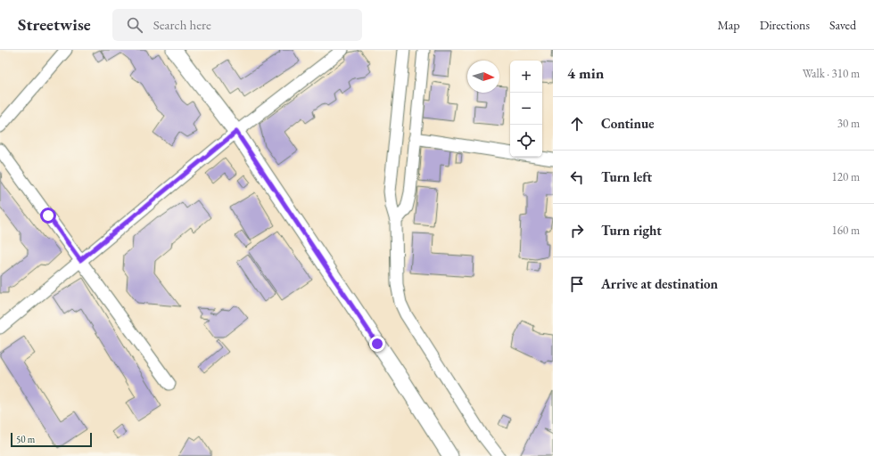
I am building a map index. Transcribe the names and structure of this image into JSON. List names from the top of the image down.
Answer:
{
  "scale_bar": "50 m",
  "north": "right",
  "page": {
    "header": "Streetwise",
    "search": "Search here",
    "nav": ["Map", "Directions", "Saved"],
    "heading": ["4 min", "Walk · 310 m"],
    "map_buttons": ["+", "−"],
    "list": [
      ["Continue", "30 m"],
      ["Turn left", "120 m"],
      ["Turn right", "160 m"],
      "Arrive at destination"
    ],
    "scale": "50 m"
  }
}
